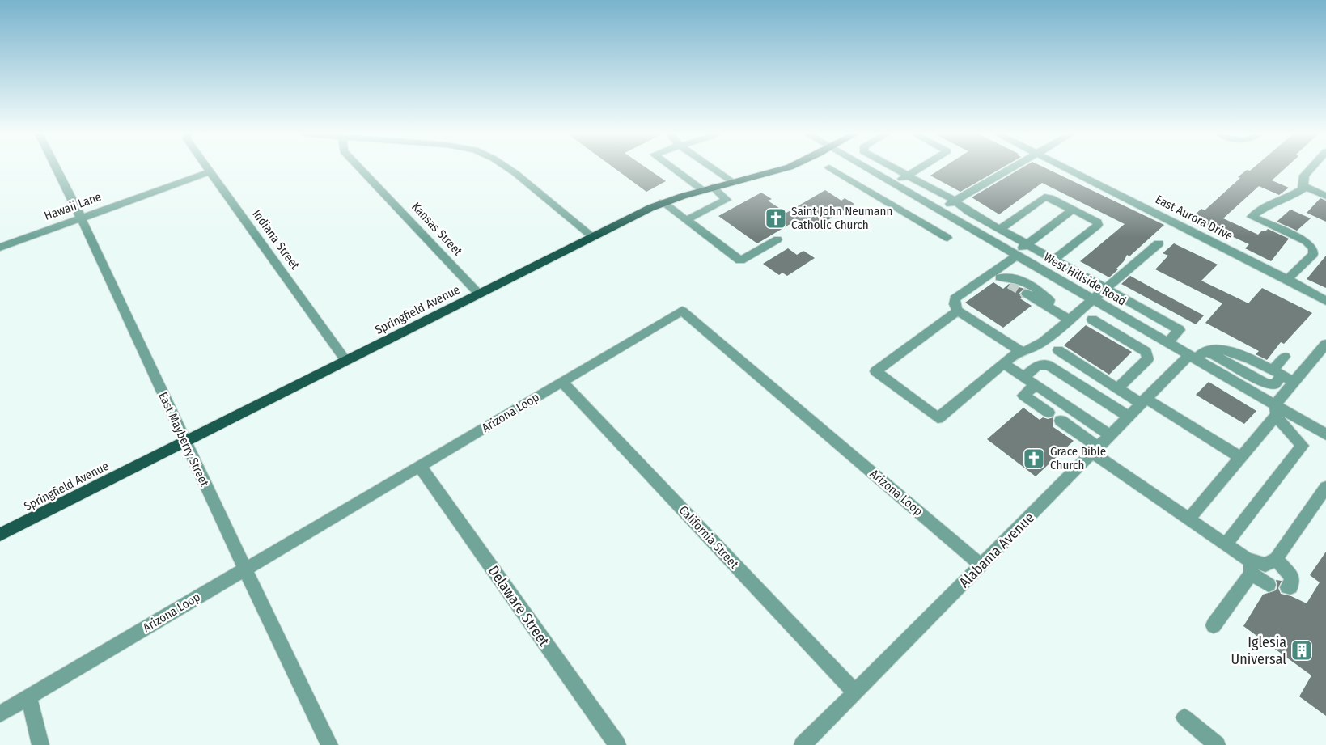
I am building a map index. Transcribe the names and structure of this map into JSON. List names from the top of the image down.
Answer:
{
  "streets": {
    "main road": ["Springfield Avenue"],
    "street": [
      "Hawaii Lane",
      "East Aurora Drive",
      "Kansas Street",
      "Indiana Street",
      "West Hillside Road",
      "Arizona Loop",
      "East Mayberry Street",
      "California Street",
      "Alabama Avenue",
      "Delaware Street"
    ]
  },
  "crossings": [
    ["Hawaii Lane", "Indiana Street"],
    ["Hawaii Lane", "East Mayberry Street"],
    ["Kansas Street", "Springfield Avenue"],
    ["Indiana Street", "Springfield Avenue"],
    ["West Hillside Road", "Alabama Avenue"],
    ["Springfield Avenue", "East Mayberry Street"],
    ["Arizona Loop", "East Mayberry Street"],
    ["Arizona Loop", "California Street"],
    ["Arizona Loop", "Alabama Avenue"],
    ["Arizona Loop", "Delaware Street"],
    ["California Street", "Alabama Avenue"]
  ],
  "places": {
    "church": ["Saint John Neumann Catholic Church", "Grace Bible Church"],
    "building": ["Iglesia Universal"]
  }
}
